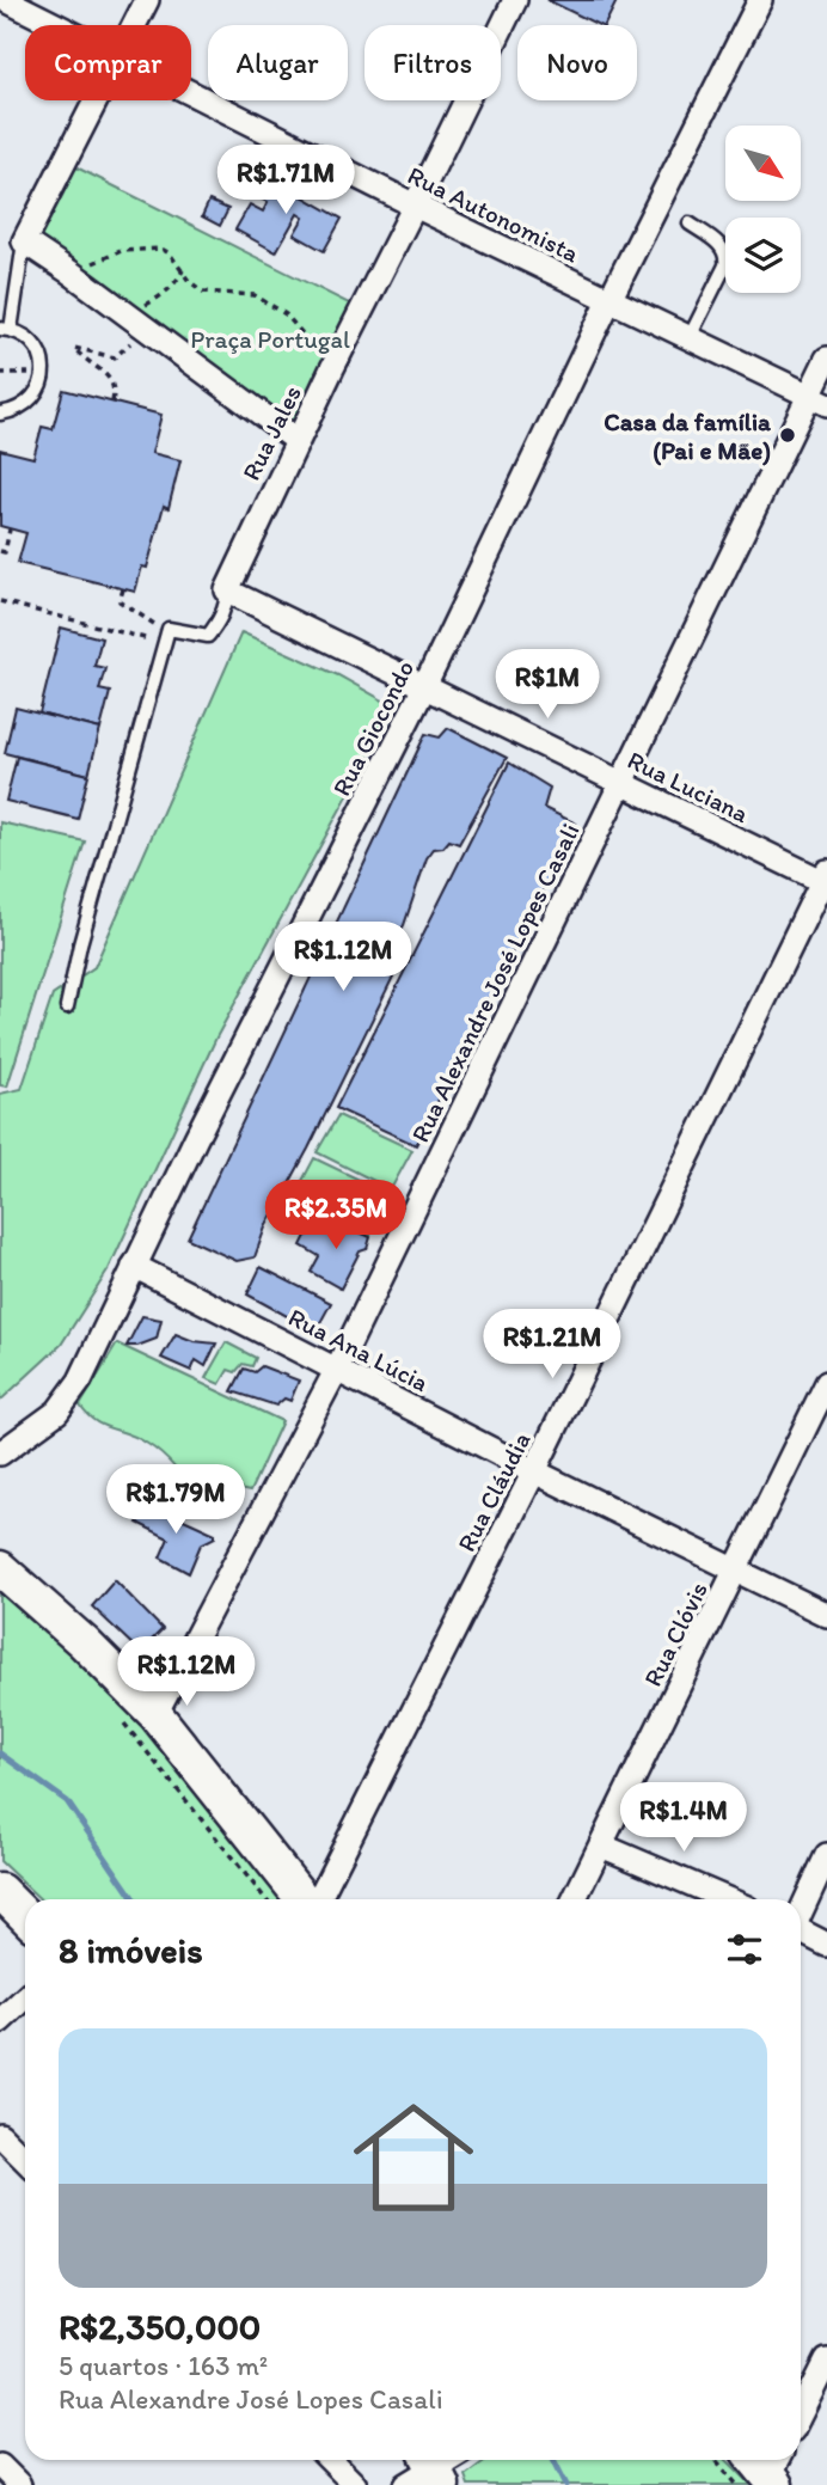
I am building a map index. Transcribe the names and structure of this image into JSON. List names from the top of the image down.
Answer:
{
  "streets": {
    "street": [
      "Rua Autonomista",
      "Rua Jales",
      "Rua Giocondo",
      "Rua Luciana",
      "Rua Alexandre José Lopes Casali",
      "Rua Ana Lúcia",
      "Rua Cláudia",
      "Rua Clóvis"
    ]
  },
  "crossings": [
    ["Rua Autonomista", "Rua Jales"],
    ["Rua Autonomista", "Rua Giocondo"],
    ["Rua Autonomista", "Rua Alexandre José Lopes Casali"],
    ["Rua Jales", "Rua Luciana"],
    ["Rua Giocondo", "Rua Luciana"],
    ["Rua Giocondo", "Rua Ana Lúcia"],
    ["Rua Luciana", "Rua Alexandre José Lopes Casali"],
    ["Rua Luciana", "Rua Cláudia"],
    ["Rua Alexandre José Lopes Casali", "Rua Ana Lúcia"],
    ["Rua Ana Lúcia", "Rua Cláudia"],
    ["Rua Ana Lúcia", "Rua Clóvis"]
  ],
  "parks": ["Praça Portugal"],
  "places": ["Casa da família (Pai e Mãe)"],
  "north": "bottom right",
  "page": {
    "chip": [
      "Comprar",
      "Alugar",
      "Filtros",
      "Novo"
    ],
    "price": [
      "R$1.71M",
      "R$1M",
      "R$1.12M",
      "R$2.35M",
      "R$1.21M",
      "R$1.79M",
      "R$1.12M",
      "R$1.4M"
    ],
    "heading": "8 imóveis",
    "list": [
      {
        "name": "R$2,350,000",
        "note": "5 quartos · 163 m² · Rua Alexandre José Lopes Casali"
      }
    ]
  }
}
